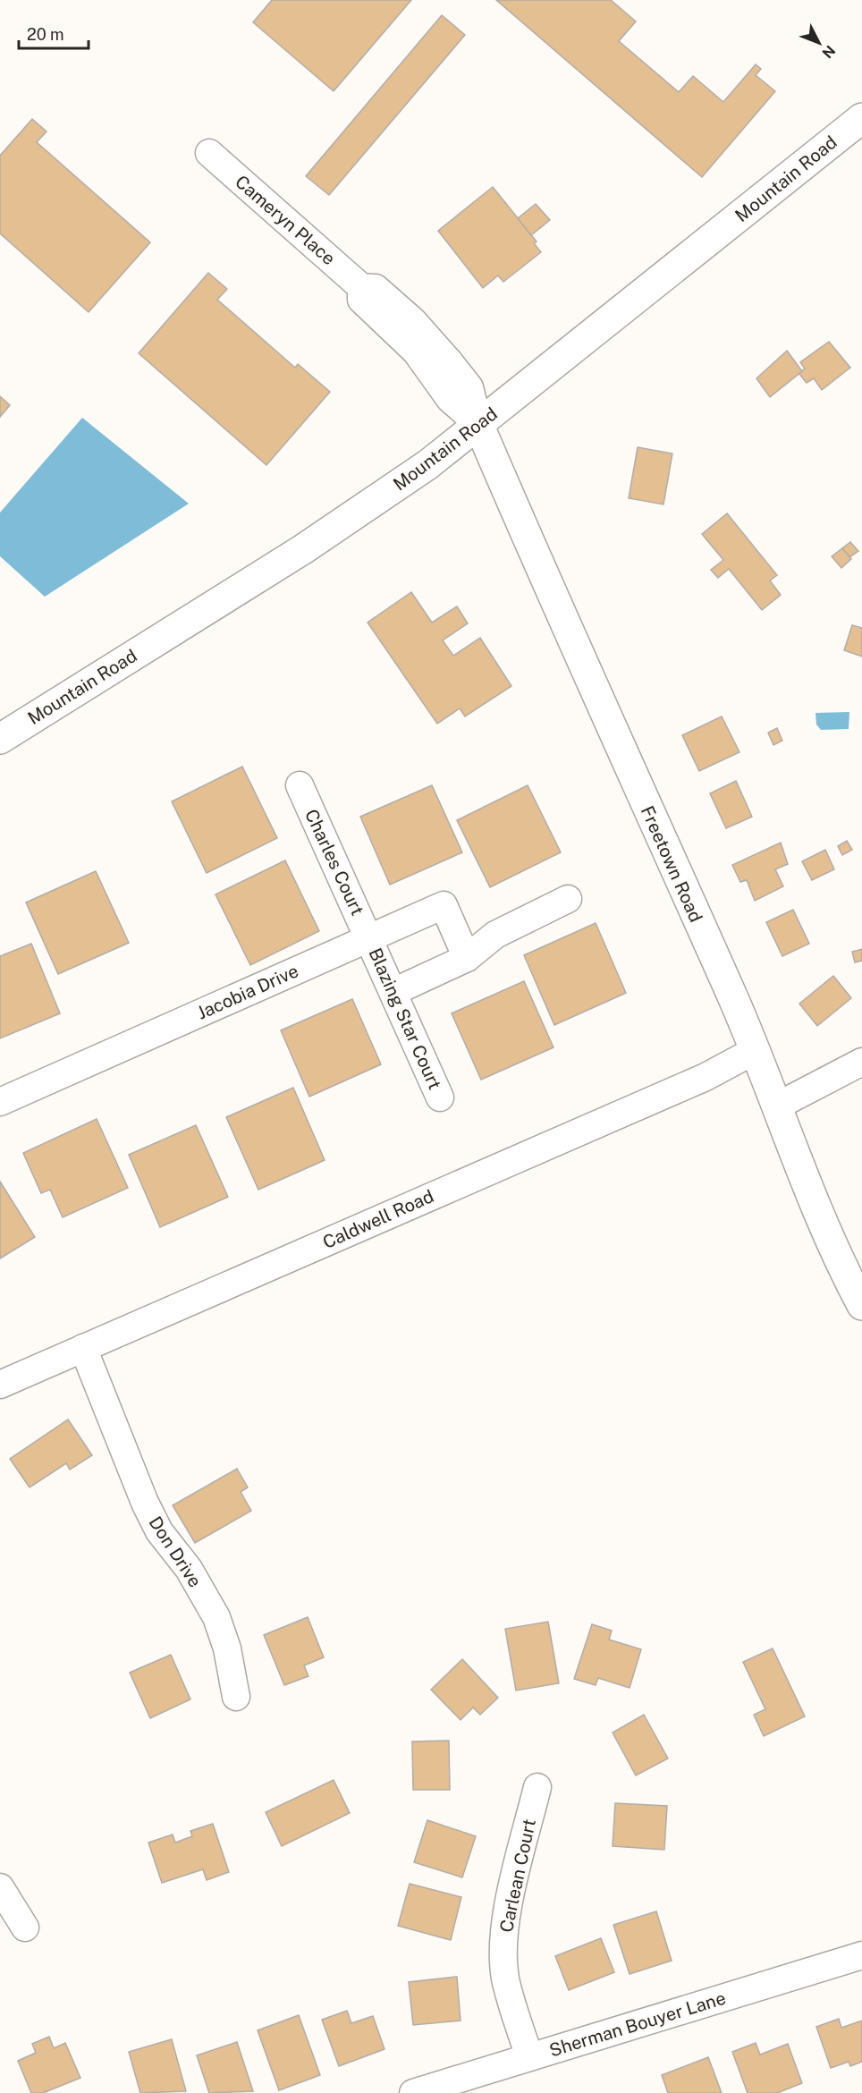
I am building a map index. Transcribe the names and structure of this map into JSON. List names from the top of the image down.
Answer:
{
  "streets": {
    "main road": ["Mountain Road", "Freetown Road"],
    "street": [
      "Cameryn Place",
      "Charles Court",
      "Jacobia Drive",
      "Blazing Star Court",
      "Caldwell Road",
      "Don Drive",
      "Carlean Court",
      "Sherman Bouyer Lane"
    ]
  },
  "crossings": [
    ["Mountain Road", "Cameryn Place"],
    ["Mountain Road", "Freetown Road"],
    ["Cameryn Place", "Freetown Road"],
    ["Charles Court", "Jacobia Drive"],
    ["Charles Court", "Blazing Star Court"],
    ["Freetown Road", "Caldwell Road"],
    ["Jacobia Drive", "Blazing Star Court"],
    ["Caldwell Road", "Don Drive"],
    ["Carlean Court", "Sherman Bouyer Lane"]
  ],
  "scale_bar": "20 m",
  "north": "bottom right"
}
